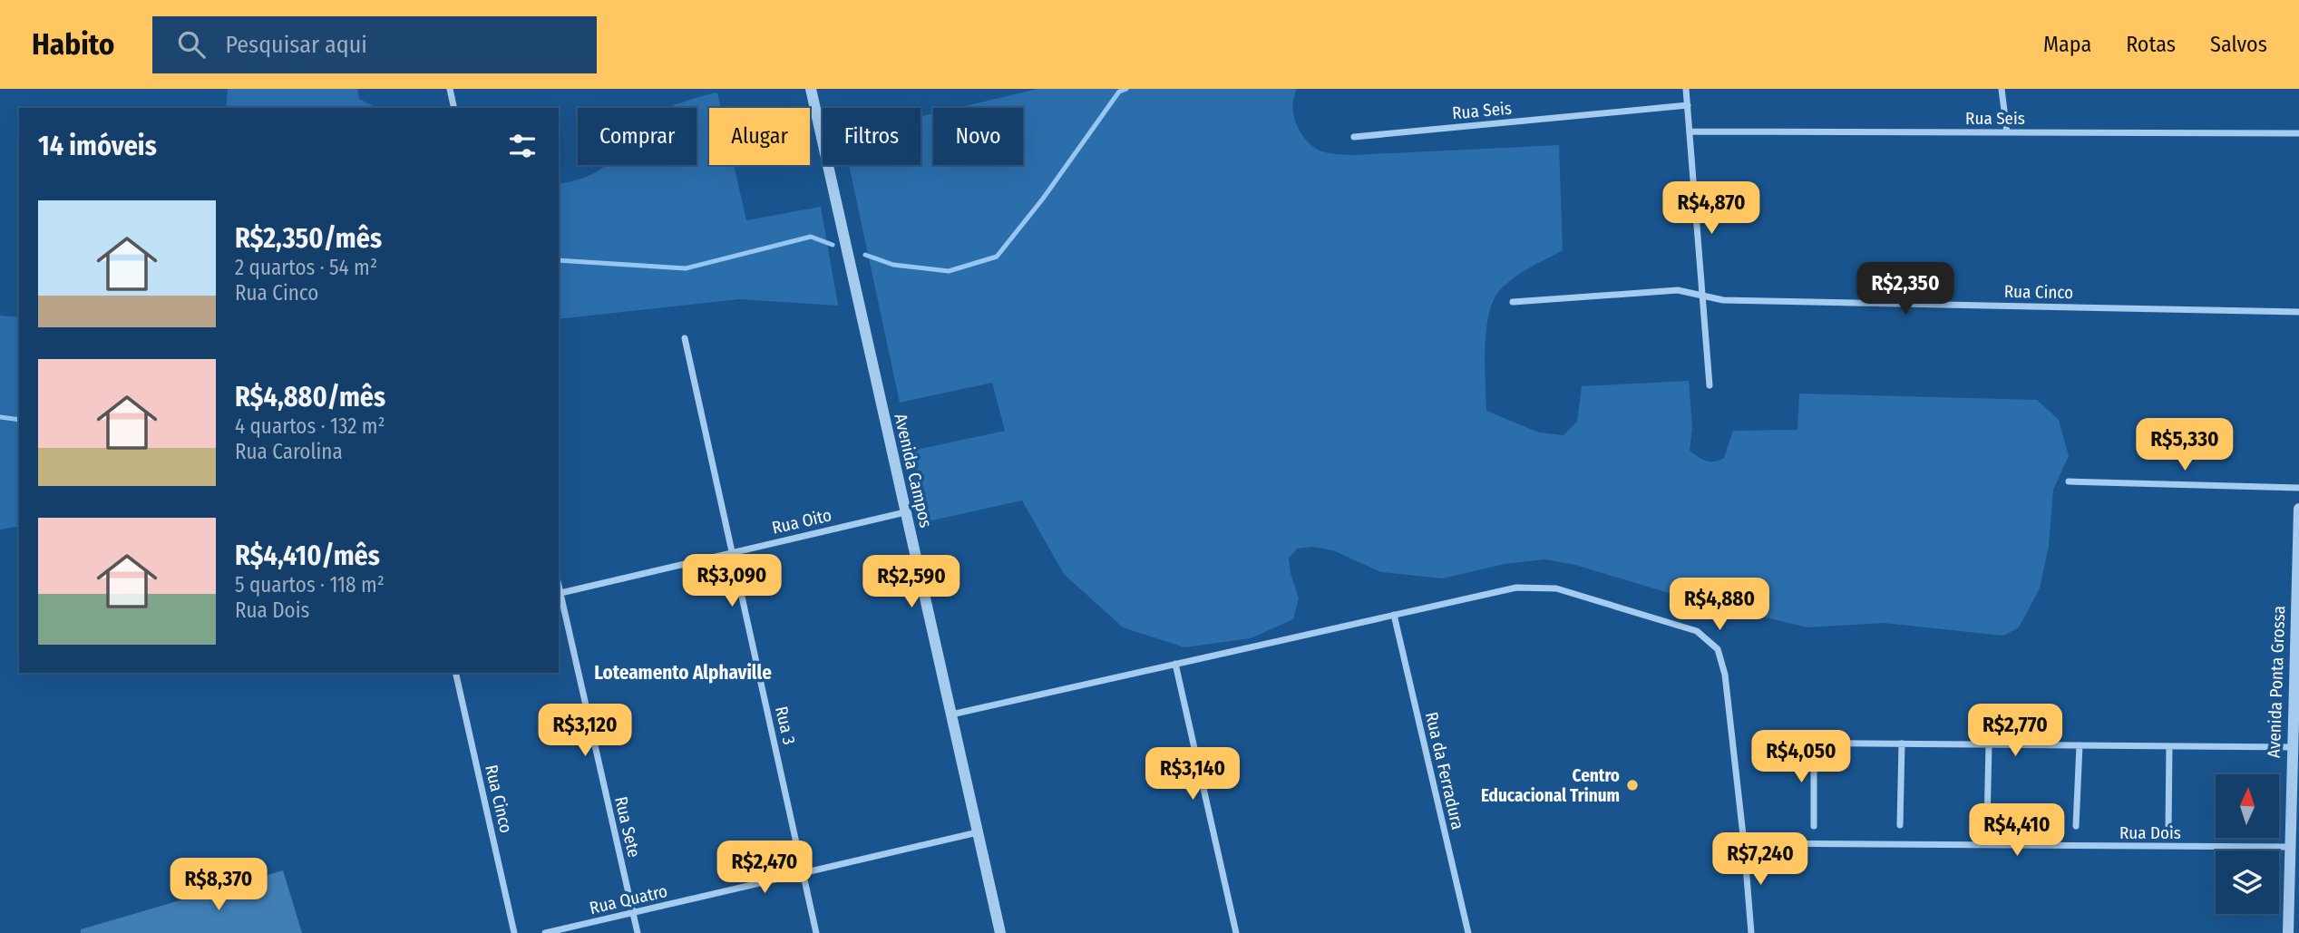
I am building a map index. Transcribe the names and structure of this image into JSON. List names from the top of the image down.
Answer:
{
  "streets": {
    "street": [
      "Rua Seis",
      "Rua Cinco",
      "Avenida Campos",
      "Rua Oito",
      "Avenida Ponta Grossa",
      "Rua 3",
      "Rua da Ferradura",
      "Rua Sete",
      "Rua Dois",
      "Rua Quatro"
    ]
  },
  "crossings": [
    ["Avenida Campos", "Rua Oito"],
    ["Avenida Campos", "Rua Quatro"],
    ["Rua Oito", "Rua 3"],
    ["Rua Oito", "Rua Sete"],
    ["Avenida Ponta Grossa", "Rua Dois"],
    ["Rua 3", "Rua Quatro"],
    ["Rua Sete", "Rua Quatro"]
  ],
  "districts": ["Loteamento Alphaville"],
  "places": ["Centro Educacional Trinum"],
  "north": "top",
  "page": {
    "header": "Habito",
    "search": "Pesquisar aqui",
    "nav": ["Mapa", "Rotas", "Salvos"],
    "chip": [
      "Comprar",
      "Alugar",
      "Filtros",
      "Novo"
    ],
    "heading": "14 imóveis",
    "price": [
      "R$4,870",
      "R$2,350",
      "R$5,330",
      "R$3,090",
      "R$2,590",
      "R$4,880",
      "R$3,120",
      "R$2,770",
      "R$4,050",
      "R$3,140",
      "R$4,410",
      "R$7,240",
      "R$2,470",
      "R$8,370"
    ],
    "list": [
      {
        "name": "R$2,350/mês",
        "note": "2 quartos · 54 m² · Rua Cinco"
      },
      {
        "name": "R$4,880/mês",
        "note": "4 quartos · 132 m² · Rua Carolina"
      },
      {
        "name": "R$4,410/mês",
        "note": "5 quartos · 118 m² · Rua Dois"
      }
    ]
  }
}
